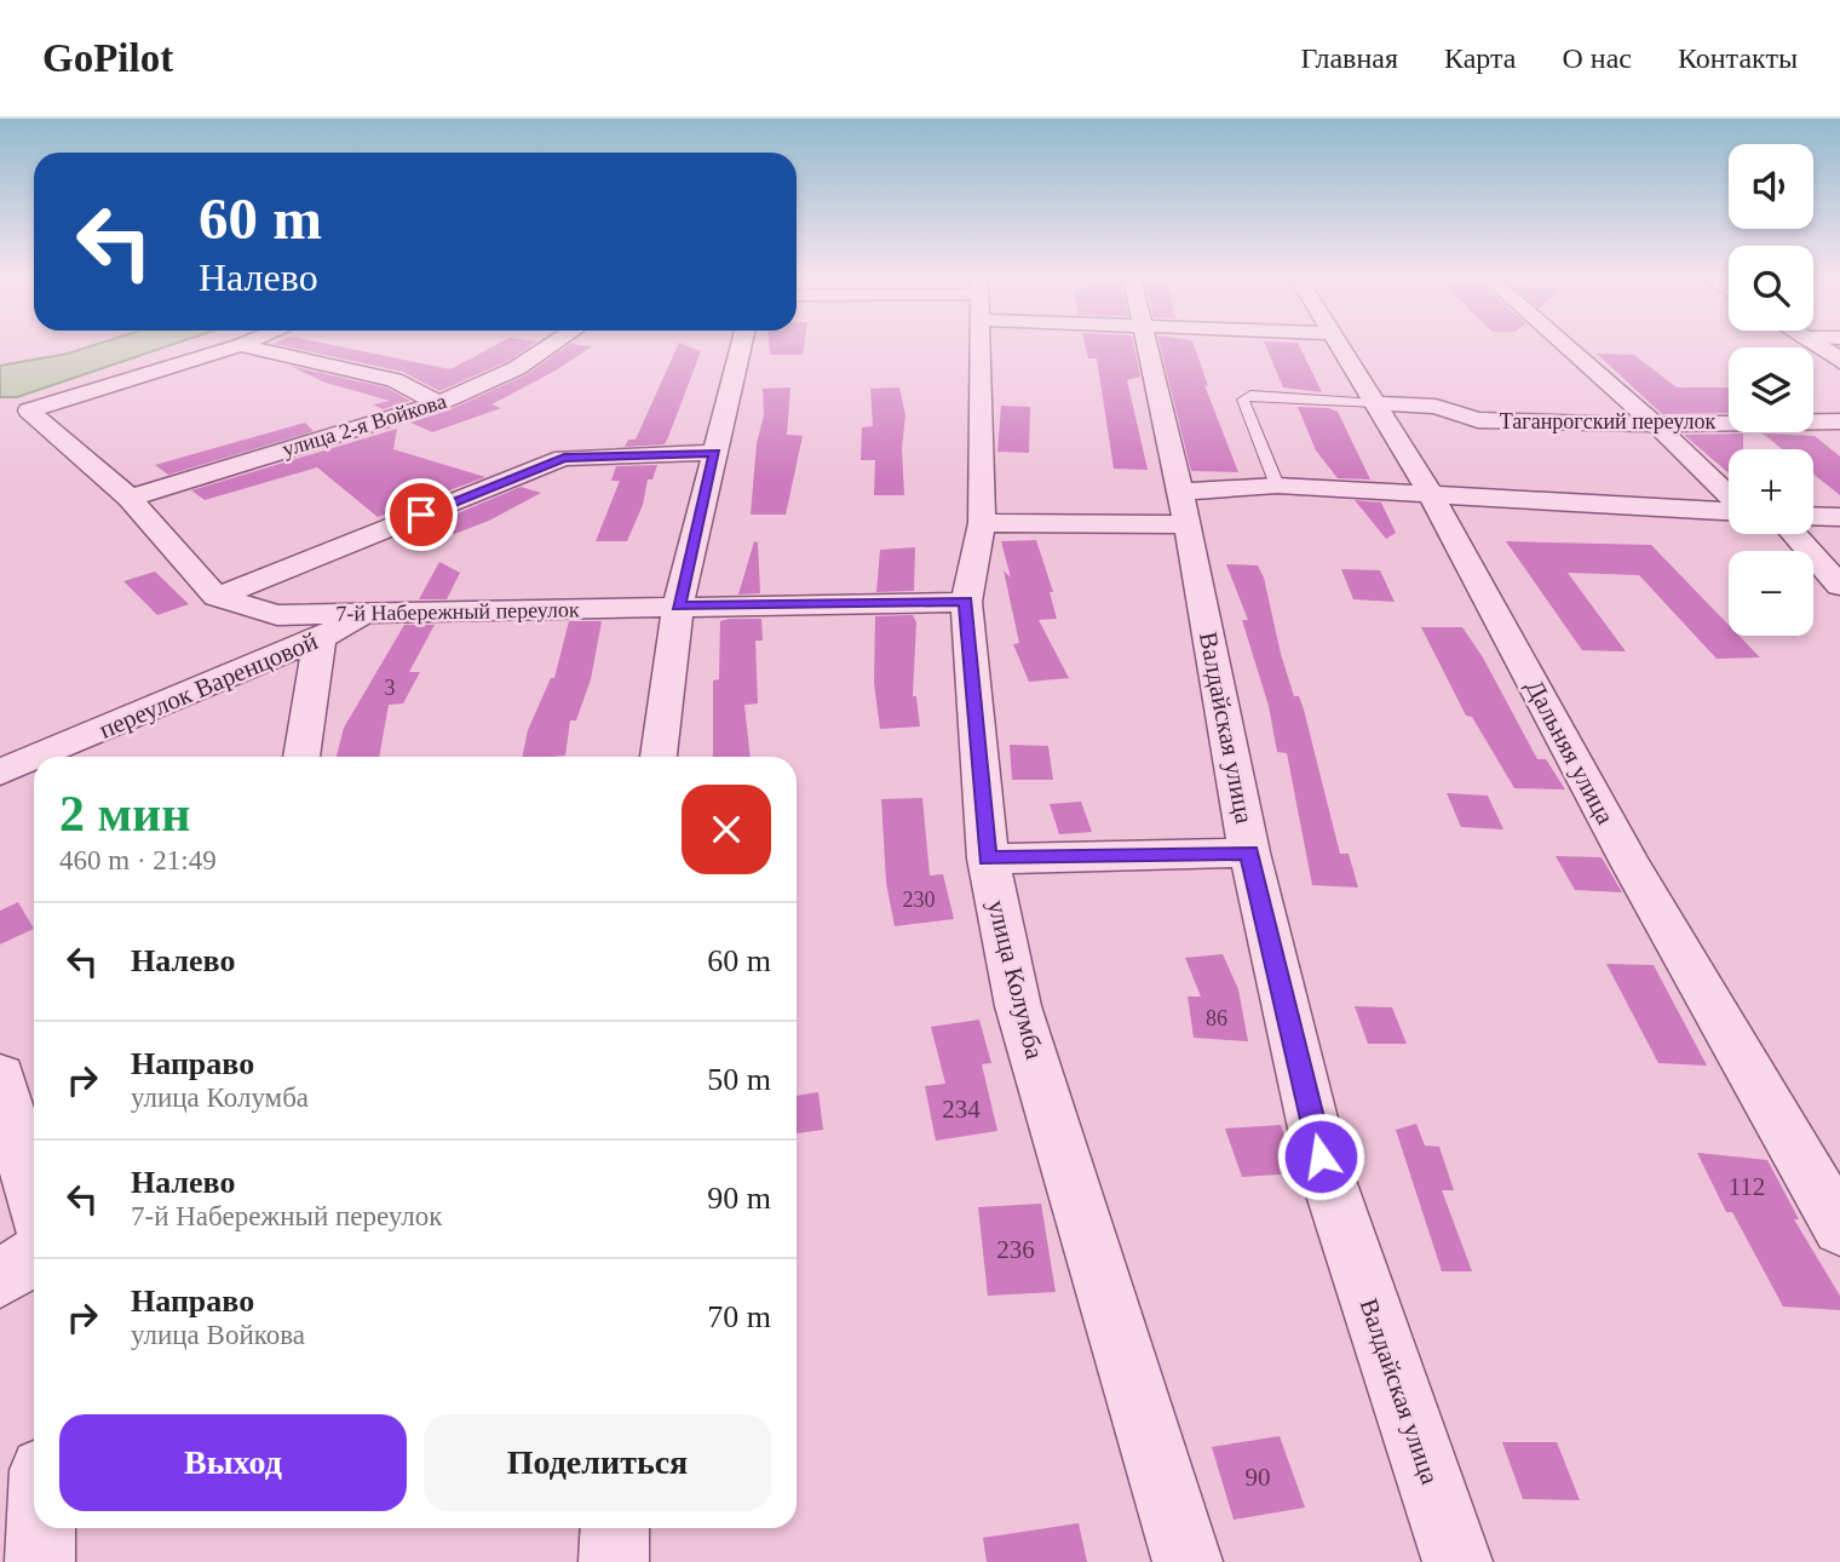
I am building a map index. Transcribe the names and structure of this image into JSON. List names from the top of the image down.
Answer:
{
  "streets": {
    "street": [
      "Таганрогский переулок",
      "улица 2-я Войкова",
      "7-й Набережный переулок",
      "переулок Варенцовой",
      "Валдайская улица",
      "Дальняя улица",
      "улица Колумба"
    ]
  },
  "crossings": [
    ["Таганрогский переулок", "Дальняя улица"],
    ["7-й Набережный переулок", "переулок Варенцовой"],
    ["7-й Набережный переулок", "улица Колумба"]
  ],
  "house_numbers": [
    "3",
    "230",
    "86",
    "234",
    "112",
    "236",
    "90"
  ],
  "page": {
    "header": "GoPilot",
    "nav": [
      "Главная",
      "Карта",
      "О нас",
      "Контакты"
    ],
    "map_buttons": ["+", "−"],
    "turn": ["60 m", "Налево"],
    "heading": ["2 мин", "460 m · 21:49"],
    "list": [
      {
        "name": "Налево",
        "value": "60 m"
      },
      {
        "name": "Направо",
        "note": "улица Колумба",
        "value": "50 m"
      },
      {
        "name": "Налево",
        "note": "7-й Набережный переулок",
        "value": "90 m"
      },
      {
        "name": "Направо",
        "note": "улица Войкова",
        "value": "70 m"
      }
    ],
    "buttons": ["Выход", "Поделиться"]
  }
}
